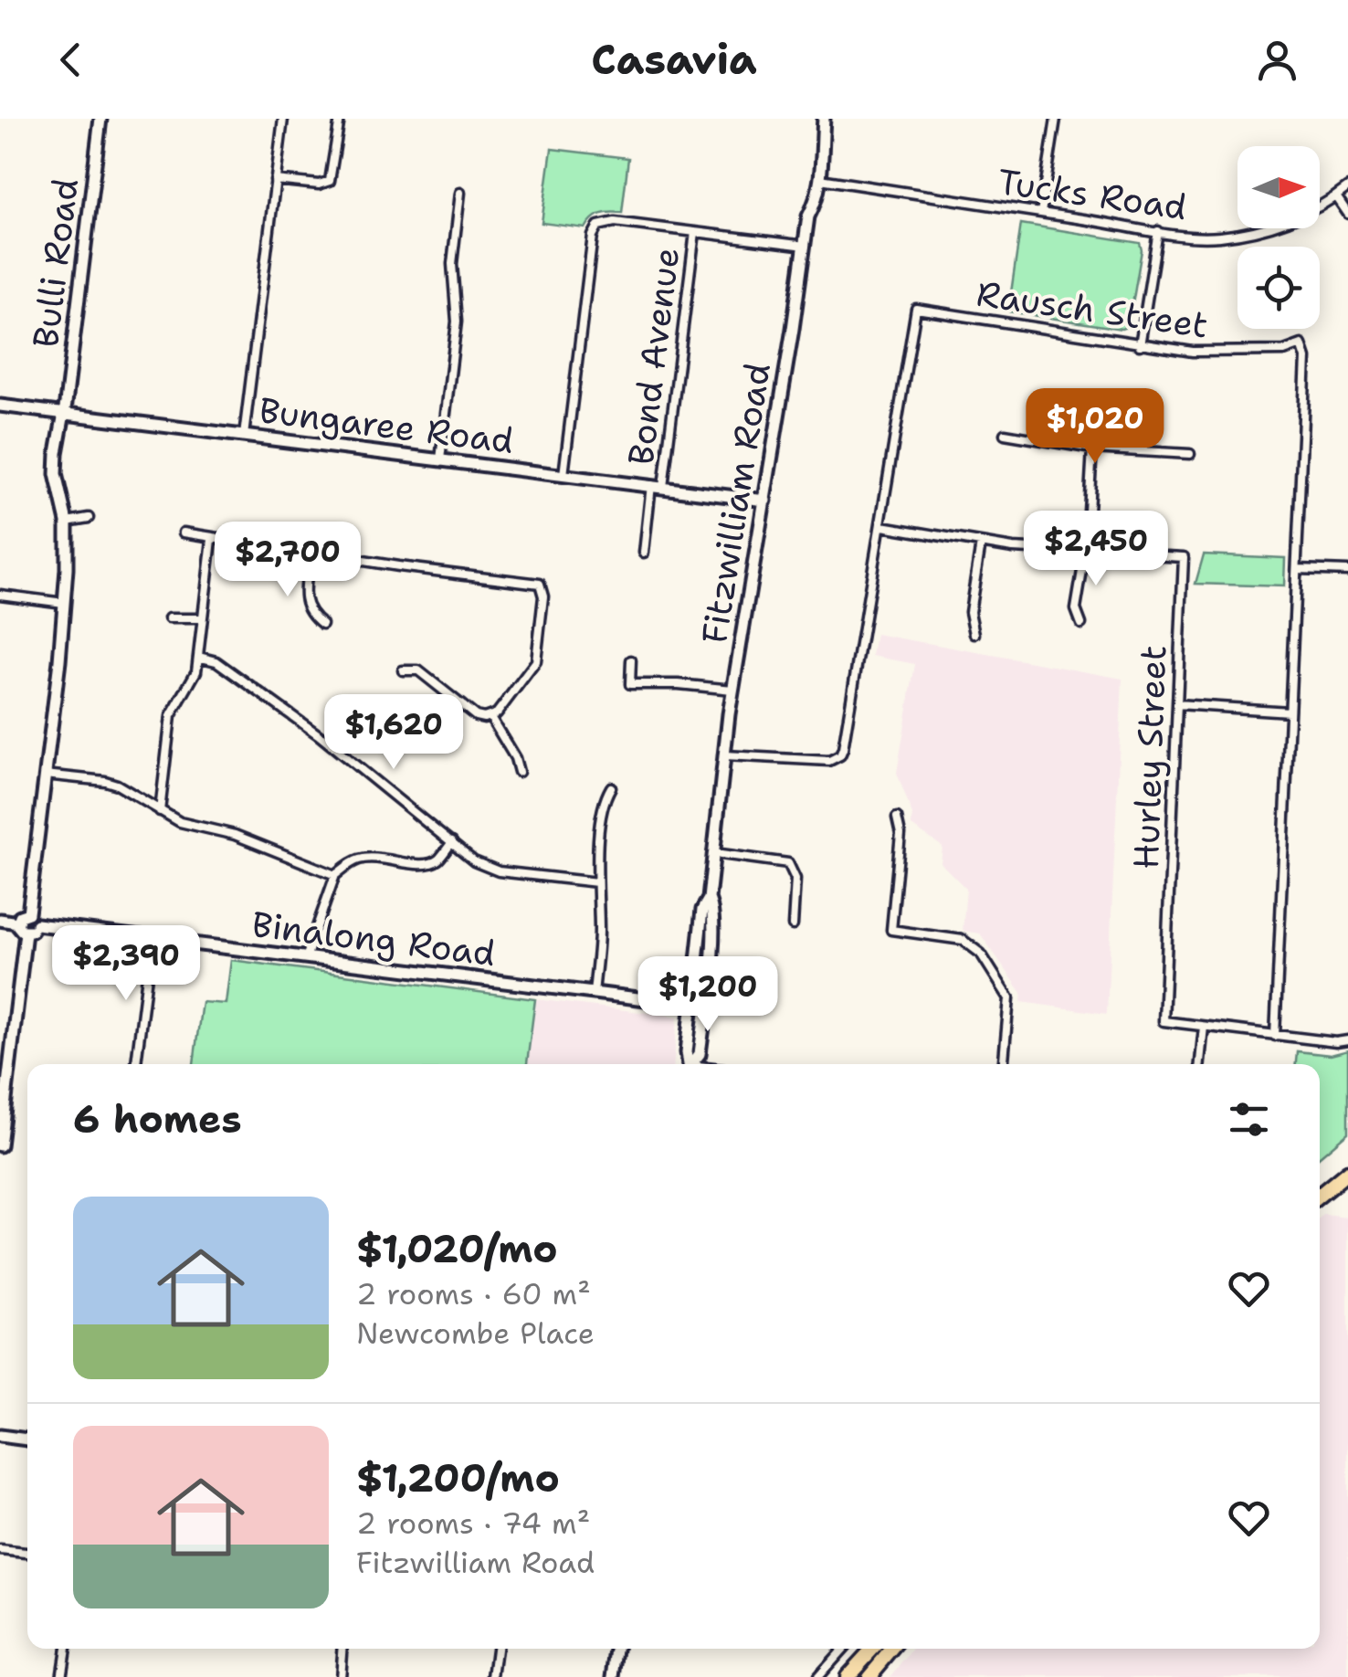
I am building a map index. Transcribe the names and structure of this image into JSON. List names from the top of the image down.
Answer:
{
  "streets": {
    "street": [
      "Tucks Road",
      "Bulli Road",
      "Rausch Street",
      "Bond Avenue",
      "Bungaree Road",
      "Fitzwilliam Road",
      "Hurley Street",
      "Binalong Road"
    ]
  },
  "crossings": [
    ["Tucks Road", "Fitzwilliam Road"],
    ["Bulli Road", "Bungaree Road"],
    ["Bulli Road", "Binalong Road"],
    ["Rausch Street", "Fitzwilliam Road"],
    ["Rausch Street", "Hurley Street"],
    ["Bond Avenue", "Bungaree Road"],
    ["Bungaree Road", "Fitzwilliam Road"],
    ["Fitzwilliam Road", "Binalong Road"]
  ],
  "north": "right",
  "page": {
    "header": "Casavia",
    "price": [
      "$1,020",
      "$2,450",
      "$2,700",
      "$1,620",
      "$2,390",
      "$1,200"
    ],
    "heading": "6 homes",
    "list": [
      {
        "name": "$1,020/mo",
        "note": "2 rooms · 60 m² · Newcombe Place"
      },
      {
        "name": "$1,200/mo",
        "note": "2 rooms · 74 m² · Fitzwilliam Road"
      }
    ]
  }
}
